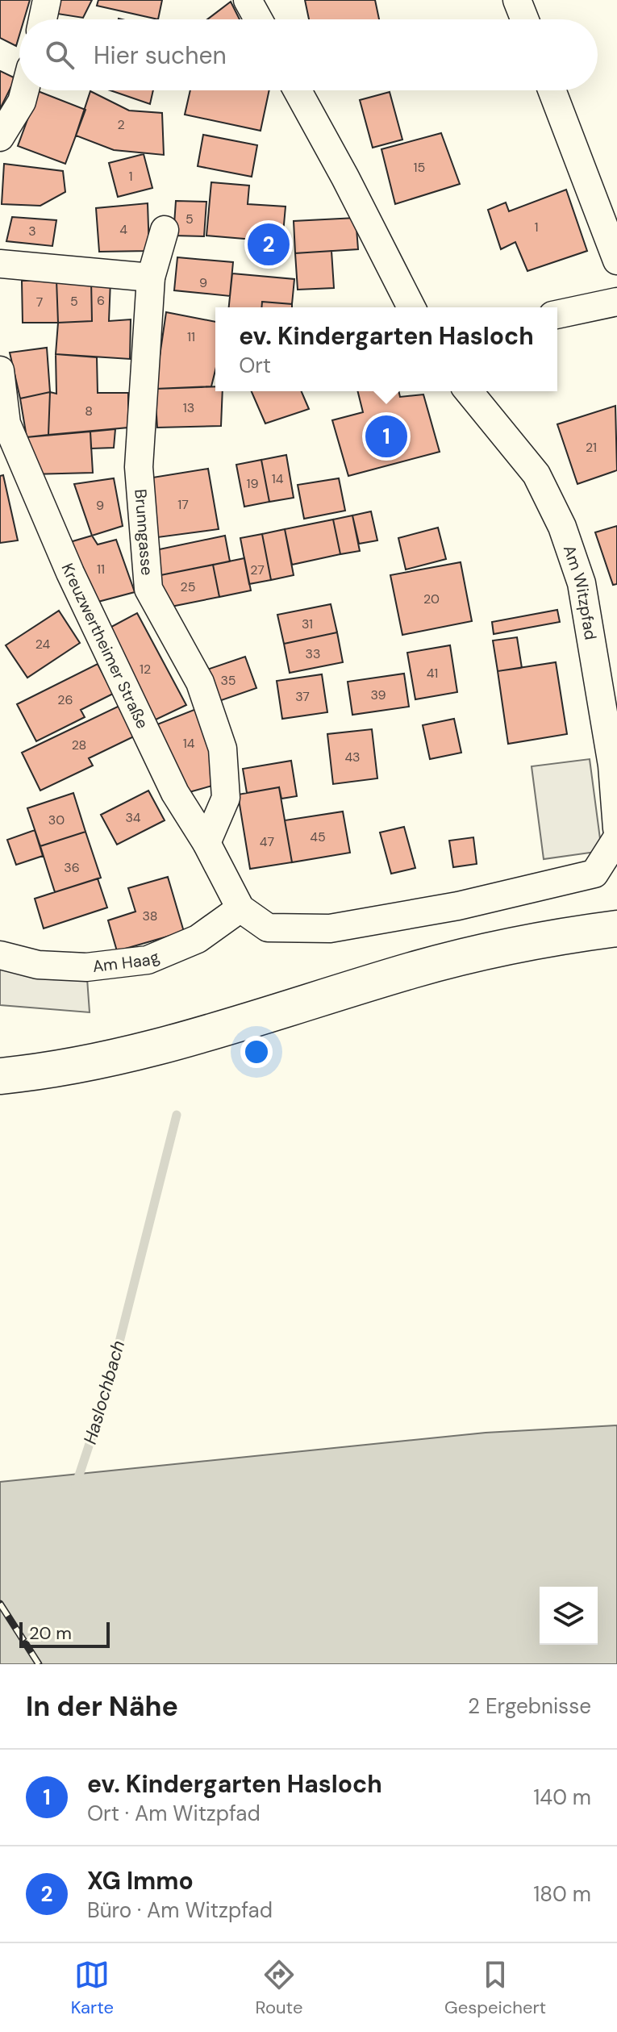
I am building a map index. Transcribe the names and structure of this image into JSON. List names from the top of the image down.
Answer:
{
  "streets": {
    "street": [
      "Brunngasse",
      "Am Witzpfad",
      "Kreuzwertheimer Straße",
      "Am Haag"
    ]
  },
  "crossings": [
    ["Brunngasse", "Kreuzwertheimer Straße"],
    ["Kreuzwertheimer Straße", "Am Haag"]
  ],
  "water": ["Haslochbach"],
  "house_numbers": [
    "2",
    "15",
    "1",
    "5",
    "1",
    "4",
    "3",
    "9",
    "6",
    "5",
    "7",
    "11",
    "13",
    "8",
    "21",
    "14",
    "19",
    "17",
    "9",
    "11",
    "27",
    "25",
    "20",
    "31",
    "24",
    "33",
    "12",
    "41",
    "35",
    "39",
    "37",
    "26",
    "14",
    "28",
    "43",
    "34",
    "30",
    "45",
    "47",
    "36",
    "38"
  ],
  "scale_bar": "20 m",
  "page": {
    "search": "Hier suchen",
    "pins": ["2", "1"],
    "popup": ["ev. Kindergarten Hasloch", "Ort"],
    "scale": "20 m",
    "heading": ["In der Nähe", "2 Ergebnisse"],
    "list": [
      {
        "mark": "1",
        "name": "ev. Kindergarten Hasloch",
        "note": "Ort · Am Witzpfad",
        "value": "140 m"
      },
      {
        "mark": "2",
        "name": "XG Immo",
        "note": "Büro · Am Witzpfad",
        "value": "180 m"
      }
    ],
    "nav": ["Karte", "Route", "Gespeichert"]
  }
}
